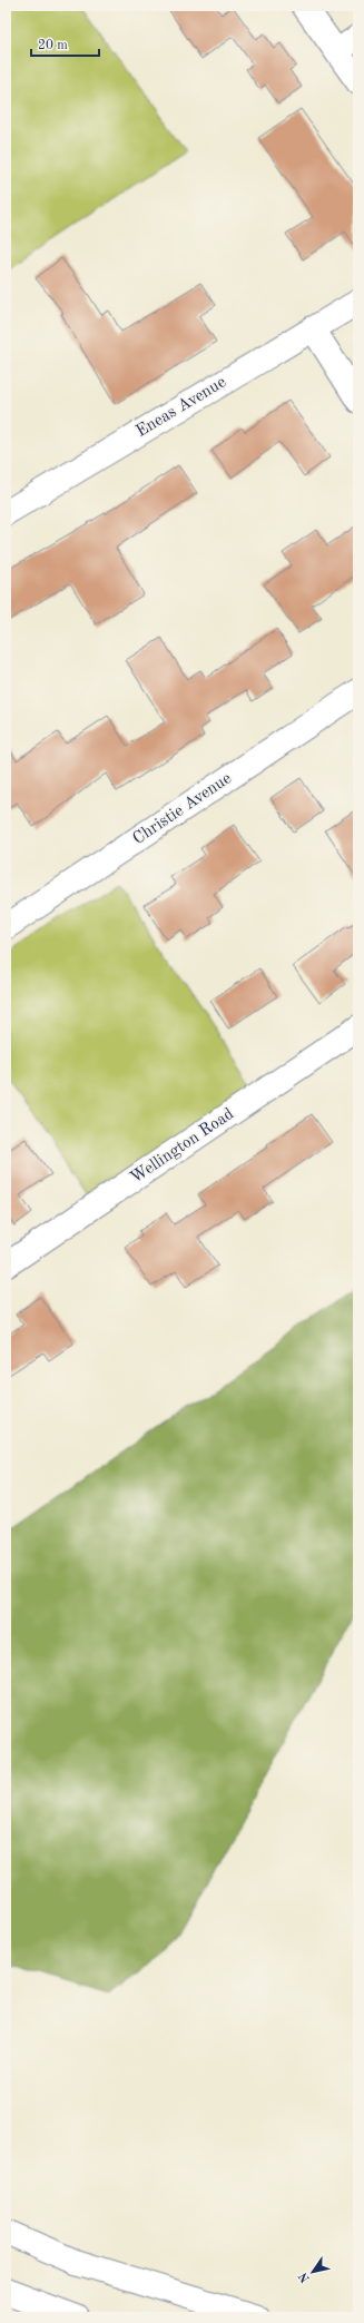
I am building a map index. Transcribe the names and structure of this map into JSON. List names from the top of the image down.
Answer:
{
  "streets": {
    "main road": ["Eneas Avenue", "Christie Avenue", "Wellington Road"]
  },
  "scale_bar": "20 m",
  "north": "bottom left"
}
